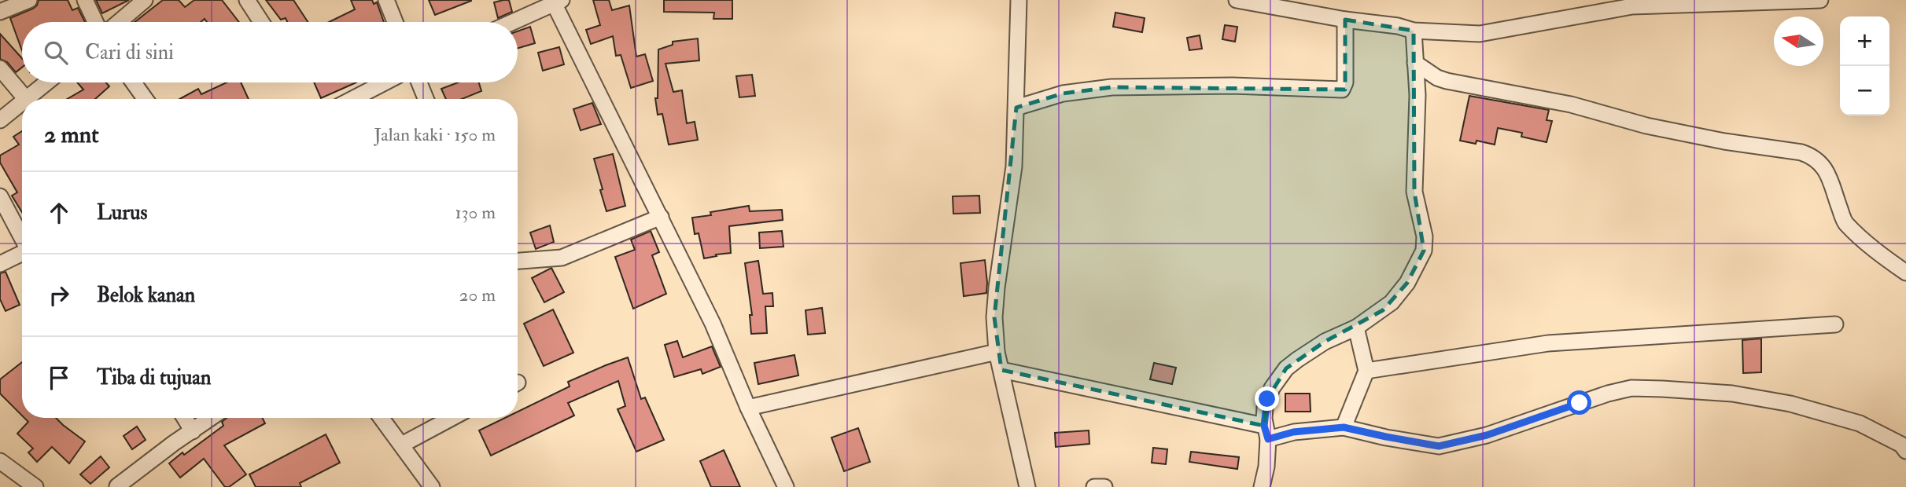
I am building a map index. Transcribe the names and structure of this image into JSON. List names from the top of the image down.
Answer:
{
  "north": "left",
  "page": {
    "map_buttons": ["+", "−"],
    "search": "Cari di sini",
    "heading": ["2 mnt", "Jalan kaki · 150 m"],
    "list": [
      ["Lurus", "130 m"],
      ["Belok kanan", "20 m"],
      "Tiba di tujuan"
    ]
  }
}
